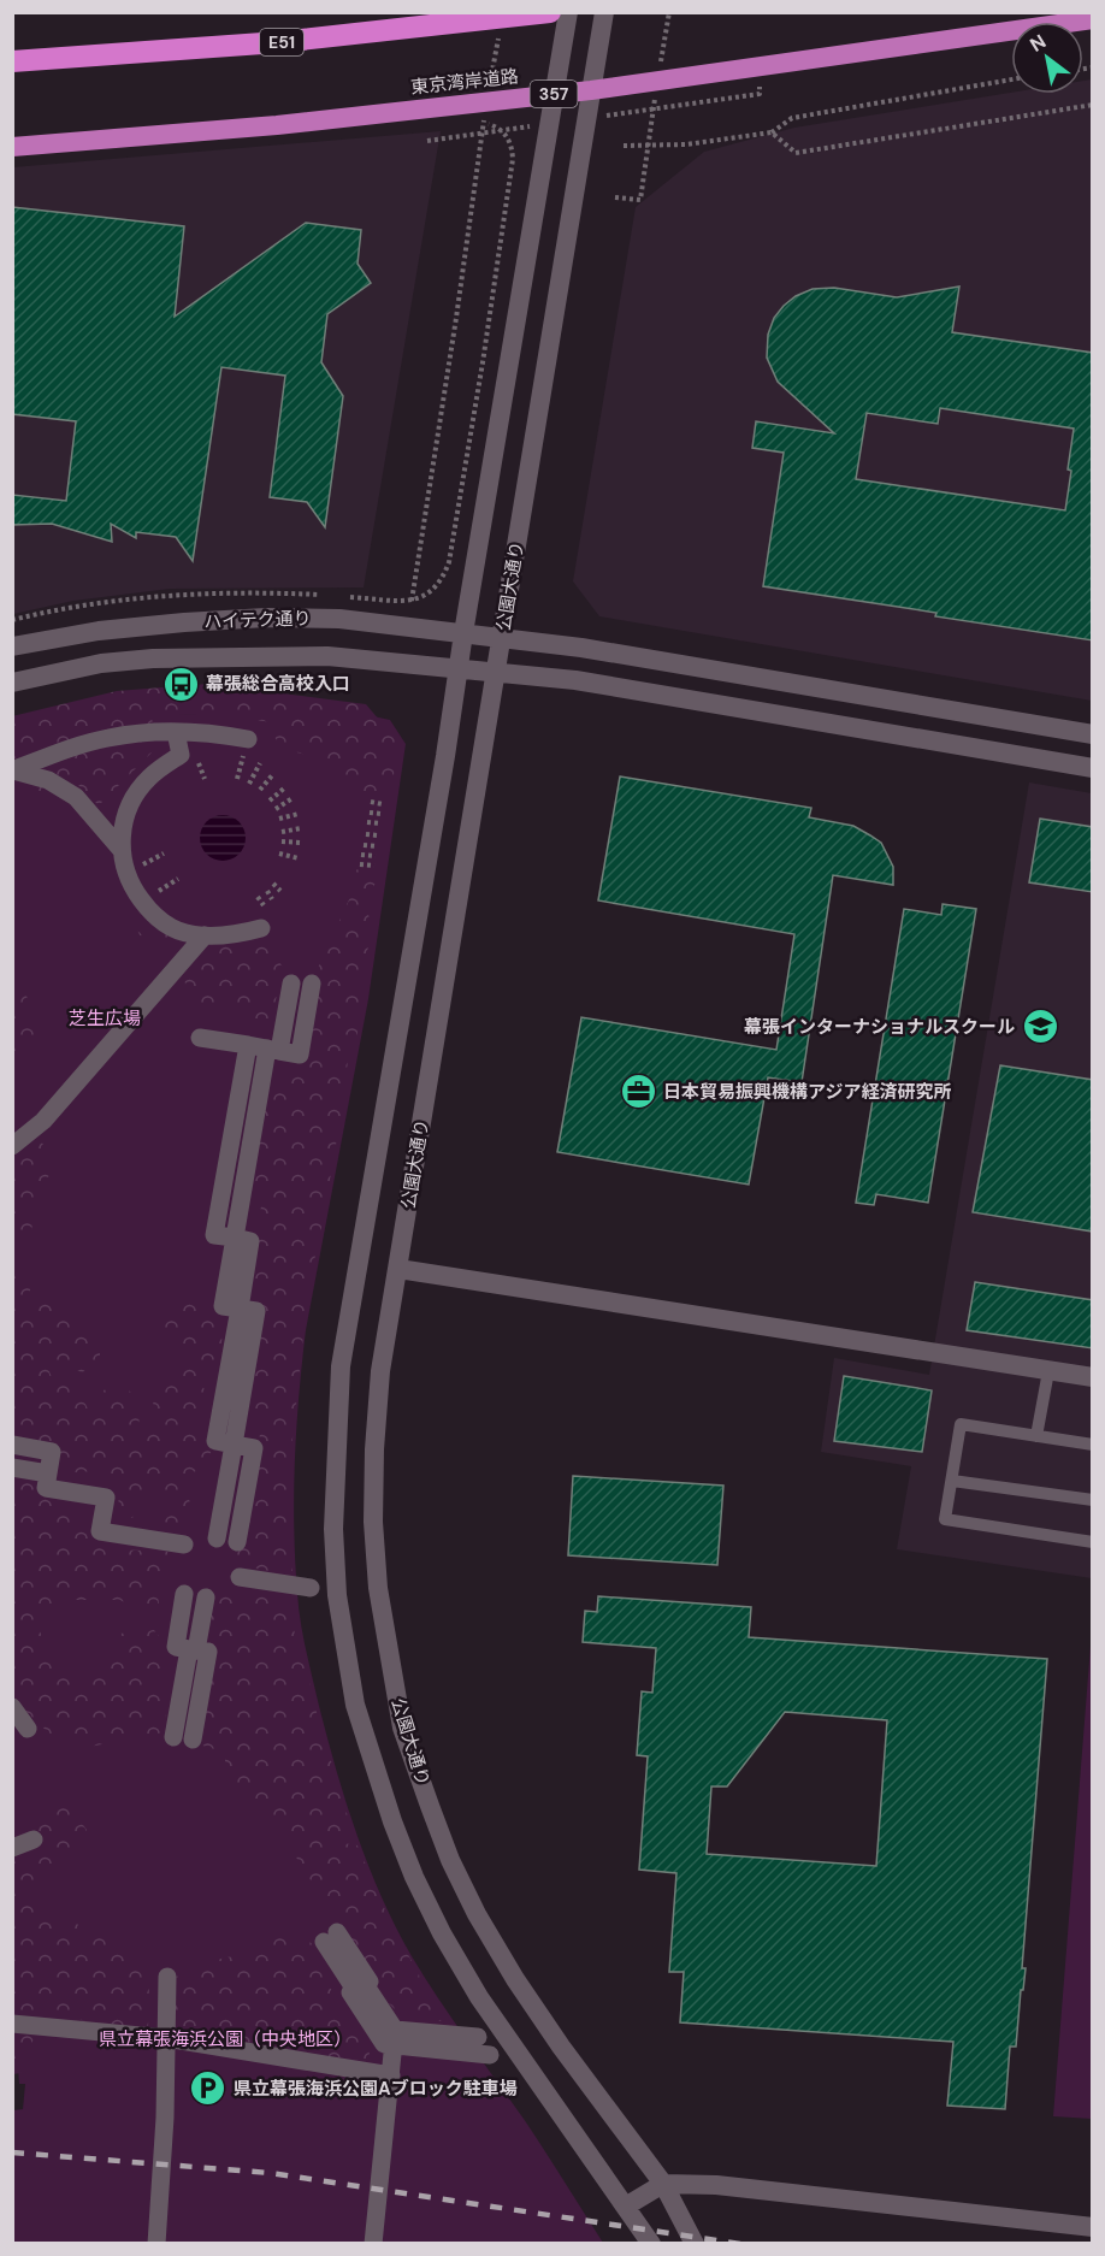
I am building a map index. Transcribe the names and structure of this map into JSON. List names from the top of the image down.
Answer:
{
  "streets": {
    "highway": ["E51", "東京湾岸道路", "357"],
    "street": ["公園大通り", "ハイテク通り"]
  },
  "crossings": [
    ["東京湾岸道路", "公園大通り"],
    ["公園大通り", "ハイテク通り"]
  ],
  "parks": ["芝生広場", "県立幕張海浜公園（中央地区）"],
  "places": {
    "bus stop": ["幕張総合高校入口"],
    "school or university": ["幕張インターナショナルスクール"],
    "office": ["日本貿易振興機構アジア経済研究所"],
    "parking": ["県立幕張海浜公園Aブロック駐車場"]
  },
  "north": "top left"
}
